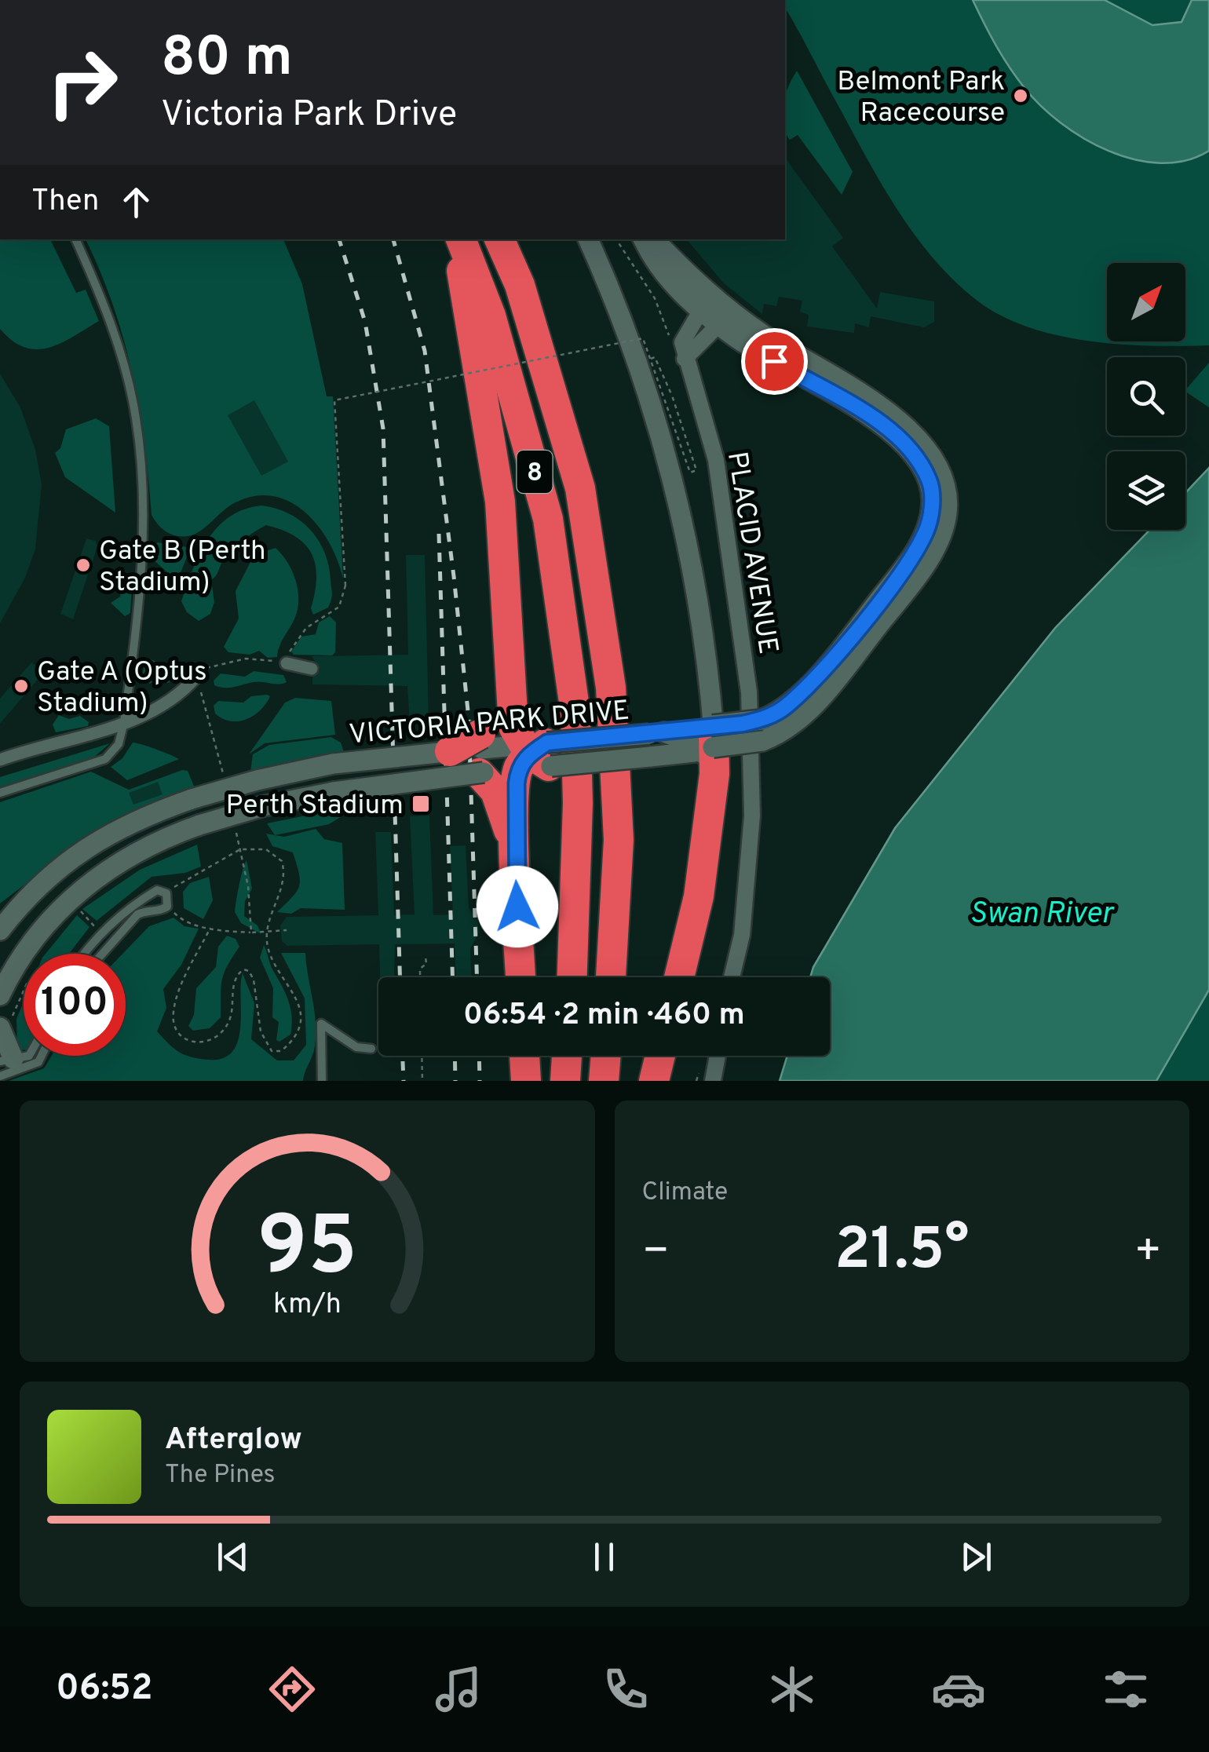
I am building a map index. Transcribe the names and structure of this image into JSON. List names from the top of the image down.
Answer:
{
  "streets": {
    "highway": ["8"],
    "street": ["PLACID AVENUE", "VICTORIA PARK DRIVE"]
  },
  "water": ["Swan River"],
  "places": {
    "other": ["Belmont Park Racecourse", "Gate B (Perth Stadium)", "Gate A (Optus Stadium)"],
    "transit": ["Perth Stadium"]
  },
  "north": "top right",
  "page": {
    "turn": ["80 m", "Victoria Park Drive"],
    "then": "Then",
    "limit": "100",
    "trip": "06:54 · 2 min · 460 m",
    "tile": "Climate",
    "heat": ["−", "21.5°", "+"],
    "song": ["Afterglow", "The Pines"],
    "tabs": "06:52",
    "gauge": ["95", "km/h"]
  }
}
